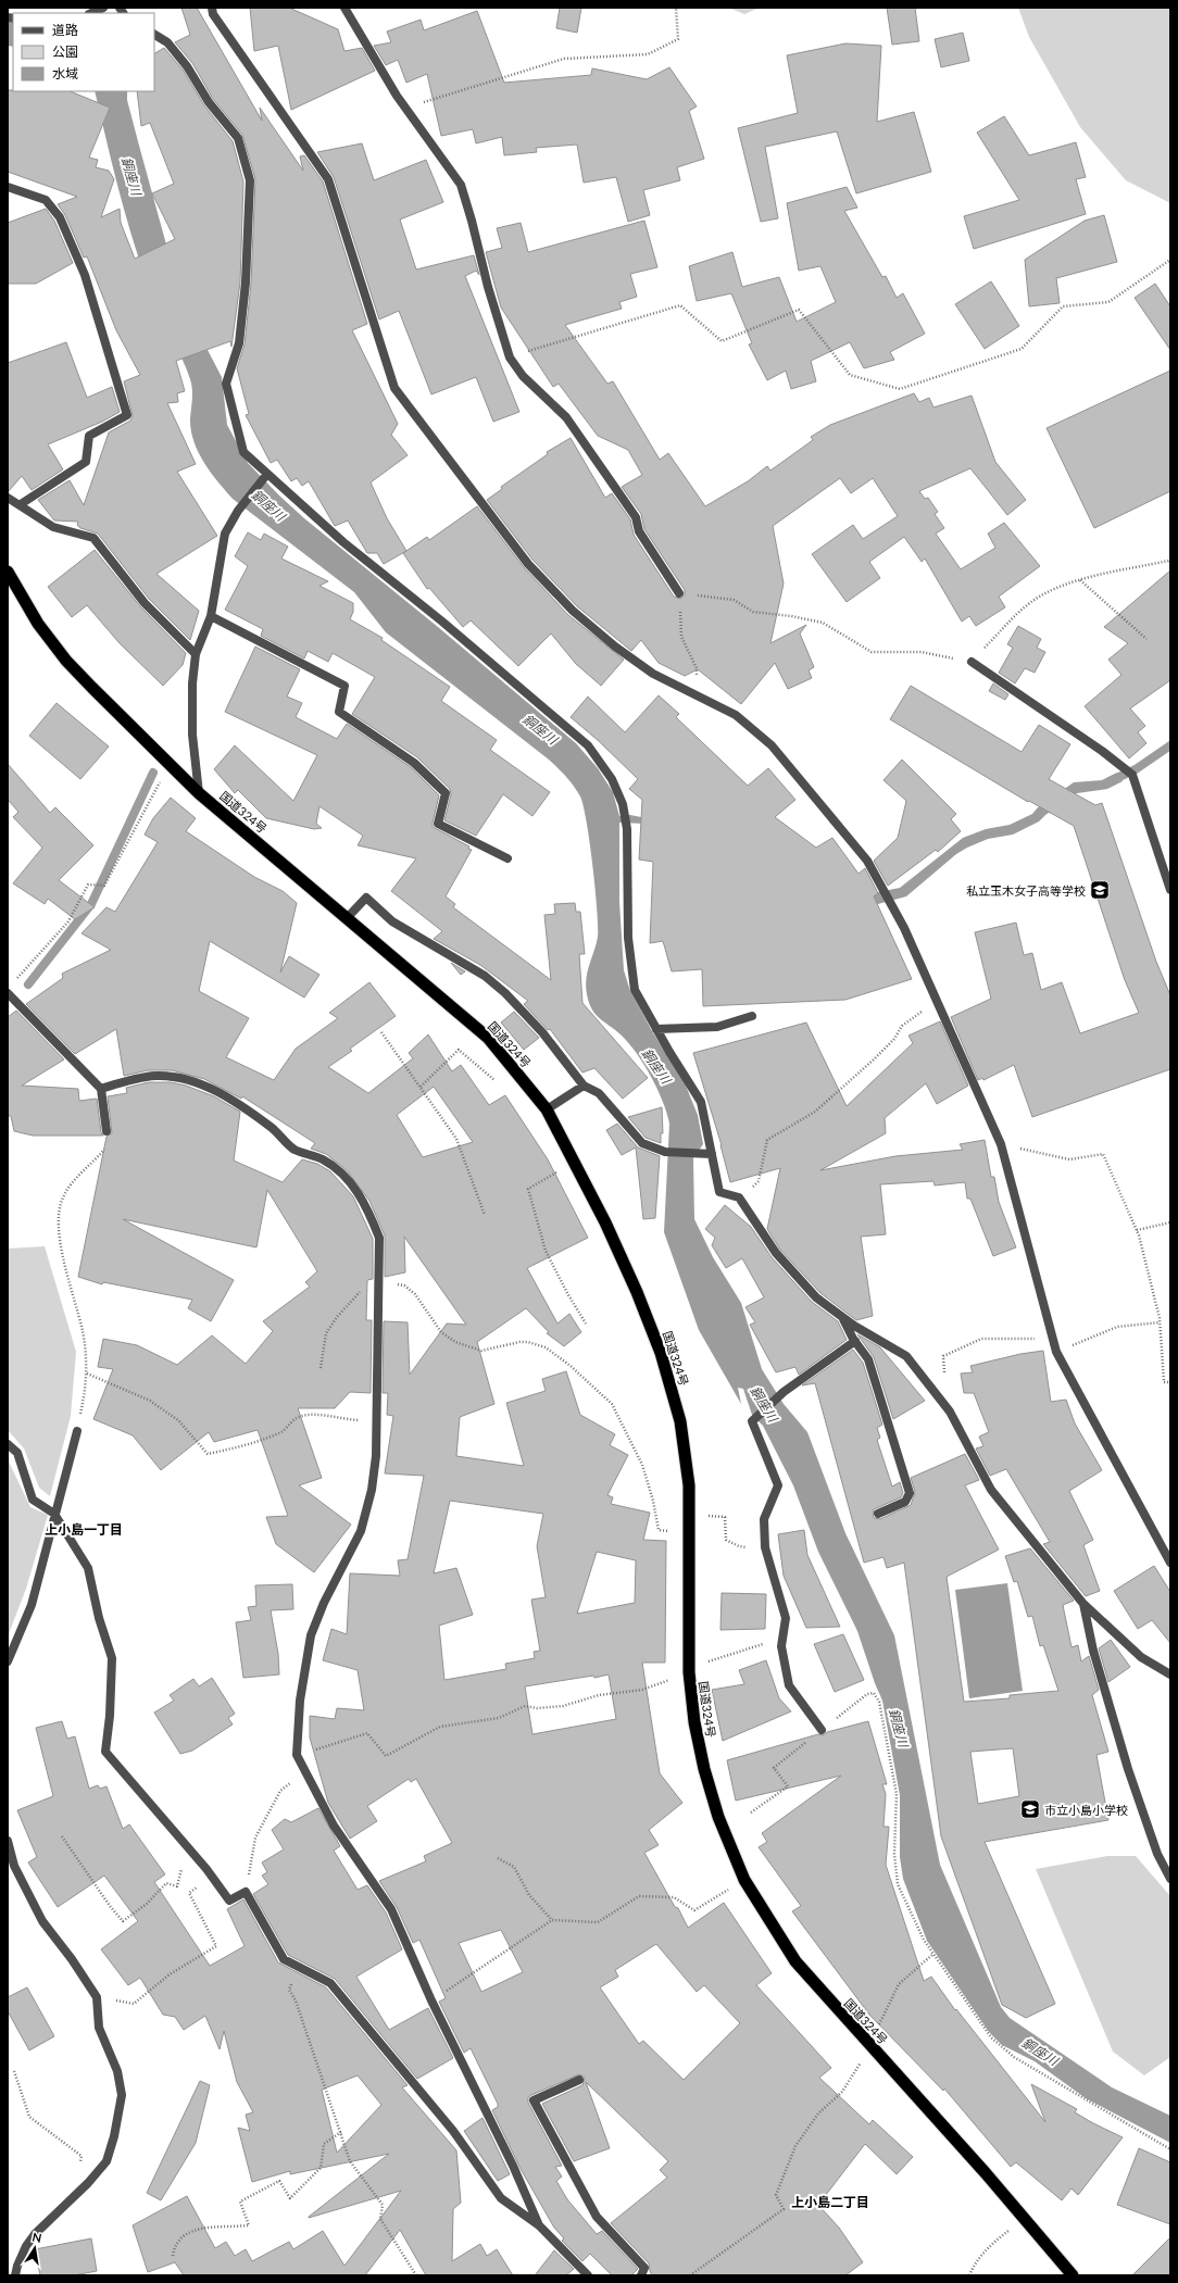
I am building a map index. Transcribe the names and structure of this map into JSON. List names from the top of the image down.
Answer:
{
  "streets": {
    "highway": ["国道324号"]
  },
  "districts": ["上小島一丁目", "上小島二丁目"],
  "water": ["銅座川"],
  "places": {
    "school or university": ["私立玉木女子高等学校", "市立小島小学校"]
  },
  "legend": ["道路", "公園", "水域"],
  "north": "top"
}
